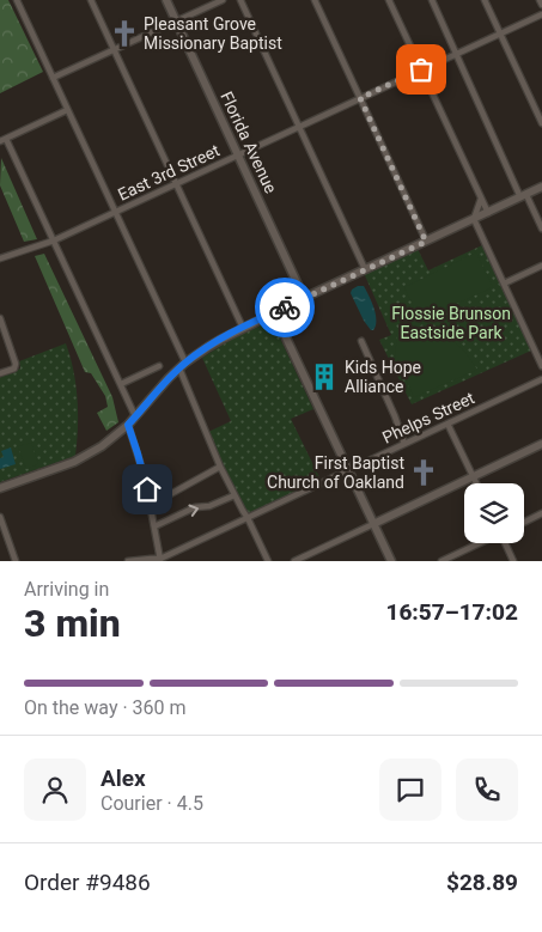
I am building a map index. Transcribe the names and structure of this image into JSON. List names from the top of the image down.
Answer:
{
  "streets": {
    "street": ["Florida Avenue", "East 3rd Street", "Phelps Street"]
  },
  "crossings": [
    ["Florida Avenue", "East 3rd Street"]
  ],
  "parks": ["Flossie Brunson Eastside Park"],
  "places": {
    "church": ["Pleasant Grove Missionary Baptist", "First Baptist Church of Oakland"],
    "building": ["Kids Hope Alliance"]
  },
  "page": {
    "heading": ["3 min", "Arriving in", "16:57–17:02"],
    "panel": [
      "Alex",
      "Courier · 4.5",
      "Order #9486",
      "$28.89"
    ],
    "bar": "On the way · 360 m"
  }
}
